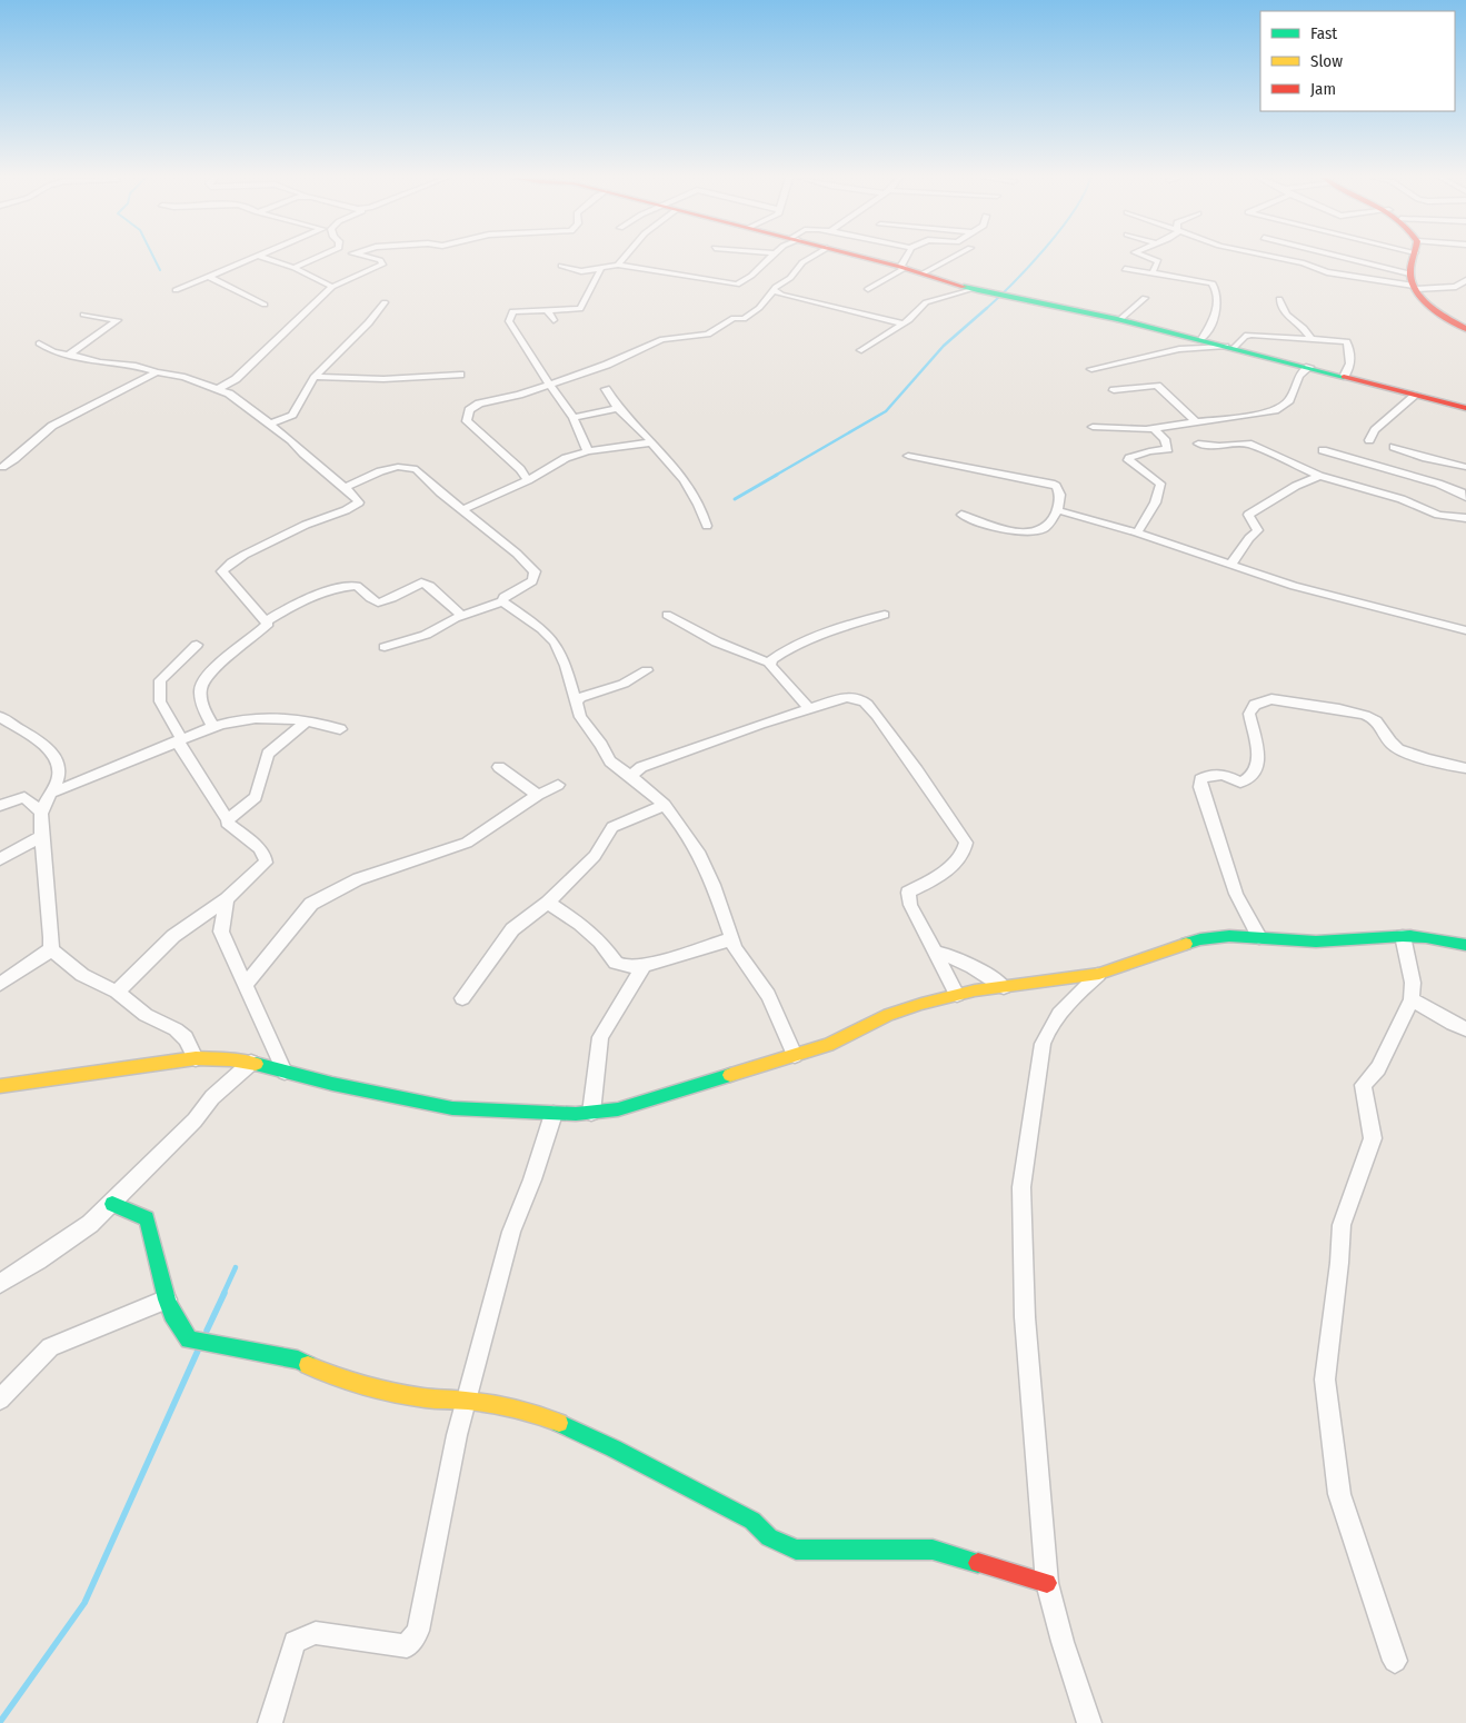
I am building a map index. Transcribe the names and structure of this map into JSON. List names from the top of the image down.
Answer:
{
  "legend": ["Fast", "Slow", "Jam"]
}
